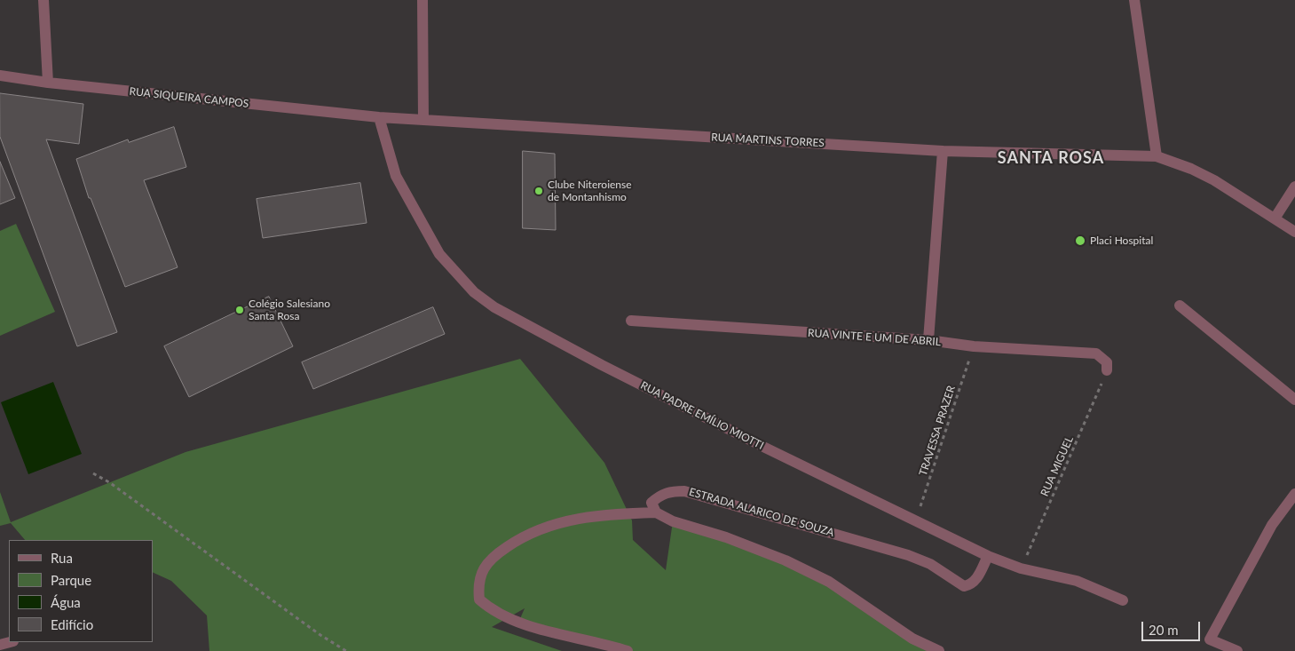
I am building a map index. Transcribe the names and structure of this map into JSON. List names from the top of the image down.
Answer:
{
  "streets": {
    "street": [
      "RUA SIQUEIRA CAMPOS",
      "RUA MARTINS TORRES",
      "RUA VINTE E UM DE ABRIL",
      "RUA PADRE EMÍLIO MIOTTI",
      "ESTRADA ALARICO DE SOUZA"
    ],
    "path": ["TRAVESSA PRAZER", "RUA MIGUEL"]
  },
  "crossings": [
    ["RUA SIQUEIRA CAMPOS", "RUA MARTINS TORRES"],
    ["RUA SIQUEIRA CAMPOS", "RUA PADRE EMÍLIO MIOTTI"],
    ["RUA MARTINS TORRES", "RUA PADRE EMÍLIO MIOTTI"],
    ["RUA VINTE E UM DE ABRIL", "TRAVESSA PRAZER"],
    ["RUA VINTE E UM DE ABRIL", "RUA MIGUEL"],
    ["RUA PADRE EMÍLIO MIOTTI", "TRAVESSA PRAZER"],
    ["RUA PADRE EMÍLIO MIOTTI", "RUA MIGUEL"],
    ["RUA PADRE EMÍLIO MIOTTI", "ESTRADA ALARICO DE SOUZA"]
  ],
  "districts": ["SANTA ROSA"],
  "places": ["Clube Niteroiense de Montanhismo", "Placi Hospital", "Colégio Salesiano Santa Rosa"],
  "legend": [
    "Rua",
    "Parque",
    "Água",
    "Edifício"
  ],
  "scale_bar": "20 m"
}
